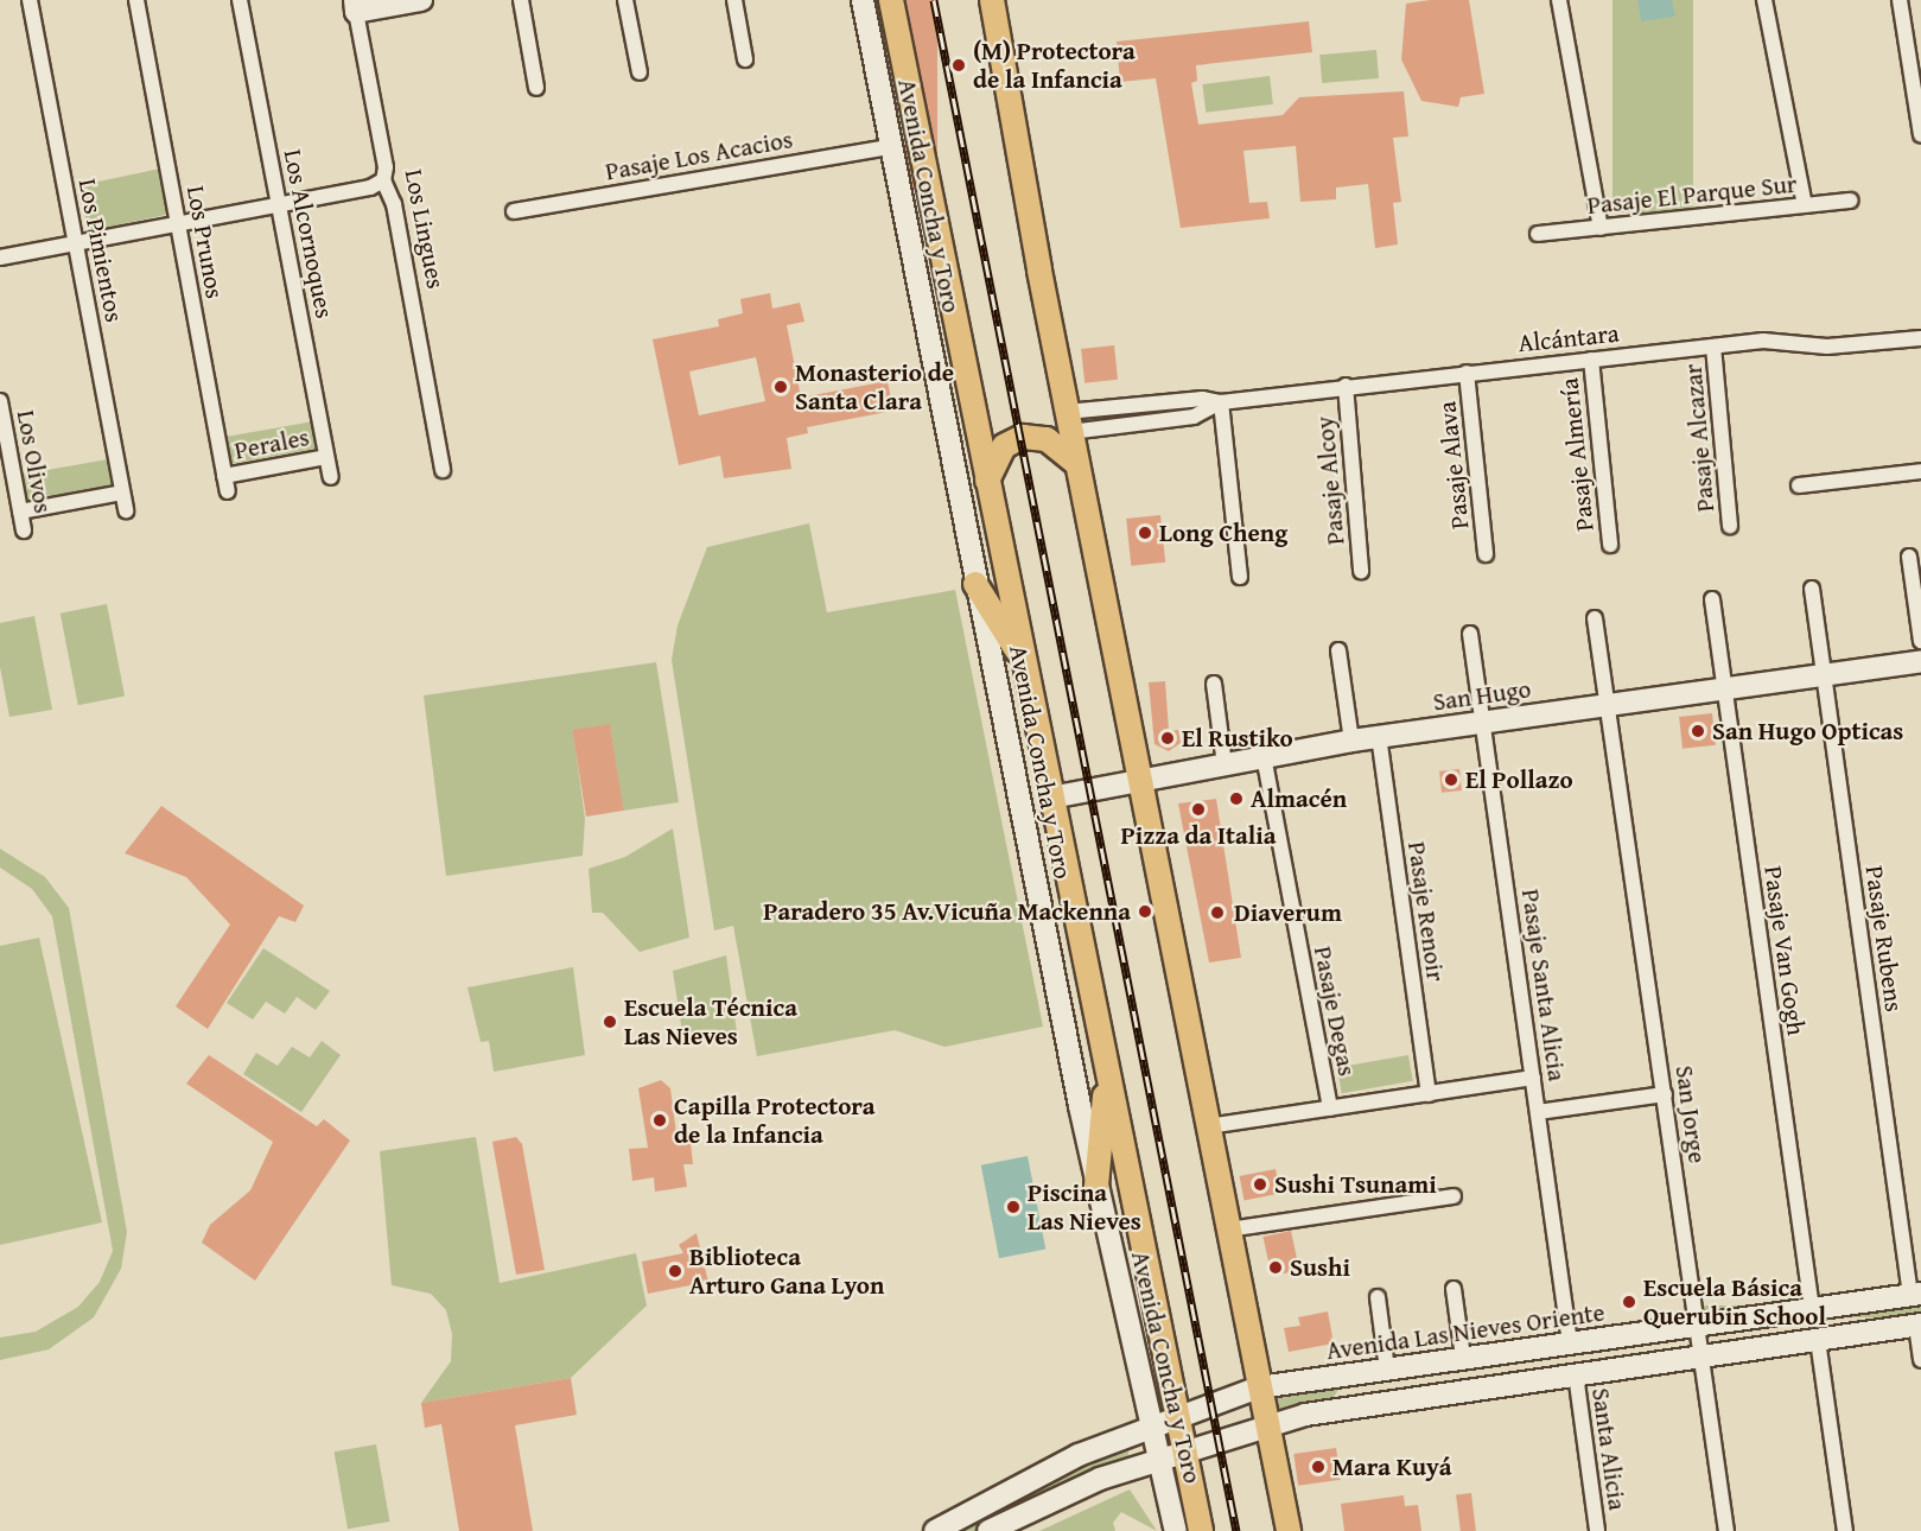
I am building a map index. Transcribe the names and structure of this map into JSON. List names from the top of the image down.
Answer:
{
  "streets": {
    "main road": ["Avenida Concha y Toro"],
    "street": [
      "Pasaje Los Acacios",
      "Pasaje El Parque Sur",
      "Los Lingues",
      "Los Alcornoques",
      "Los Prunos",
      "Los Pimientos",
      "Alcántara",
      "Pasaje Alcazar",
      "Perales",
      "Pasaje Almería",
      "Los Olivos",
      "Pasaje Alava",
      "Pasaje Alcoy",
      "San Hugo",
      "Pasaje Renoir",
      "Pasaje Rubens",
      "Pasaje Van Gogh",
      "Pasaje Santa Alicia",
      "Pasaje Degas",
      "San Jorge",
      "Avenida Las Nieves Oriente",
      "Santa Alicia"
    ]
  },
  "crossings": [
    ["Pasaje Los Acacios", "Avenida Concha y Toro"],
    ["Avenida Concha y Toro", "San Hugo"],
    ["Avenida Concha y Toro", "Avenida Las Nieves Oriente"],
    ["Los Alcornoques", "Perales"],
    ["Los Prunos", "Perales"],
    ["Alcántara", "Pasaje Alcazar"],
    ["Alcántara", "Pasaje Almería"],
    ["Alcántara", "Pasaje Alava"],
    ["Alcántara", "Pasaje Alcoy"],
    ["San Hugo", "Pasaje Renoir"],
    ["San Hugo", "Pasaje Rubens"],
    ["San Hugo", "Pasaje Van Gogh"],
    ["San Hugo", "Pasaje Santa Alicia"],
    ["San Hugo", "Pasaje Degas"],
    ["San Hugo", "San Jorge"],
    ["Pasaje Rubens", "Avenida Las Nieves Oriente"],
    ["Pasaje Van Gogh", "Avenida Las Nieves Oriente"],
    ["Pasaje Santa Alicia", "Avenida Las Nieves Oriente"],
    ["San Jorge", "Avenida Las Nieves Oriente"]
  ],
  "places": [
    "(M) Protectora de la Infancia",
    "Monasterio de Santa Clara",
    "Long Cheng",
    "San Hugo Opticas",
    "El Rustiko",
    "El Pollazo",
    "Almacén",
    "Pizza da Italia",
    "Paradero 35 Av.Vicuña Mackenna",
    "Diaverum",
    "Escuela Técnica Las Nieves",
    "Capilla Protectora de la Infancia",
    "Sushi Tsunami",
    "Piscina Las Nieves",
    "Sushi",
    "Biblioteca Arturo Gana Lyon",
    "Escuela Básica Querubin School",
    "Mara Kuyá"
  ]
}
